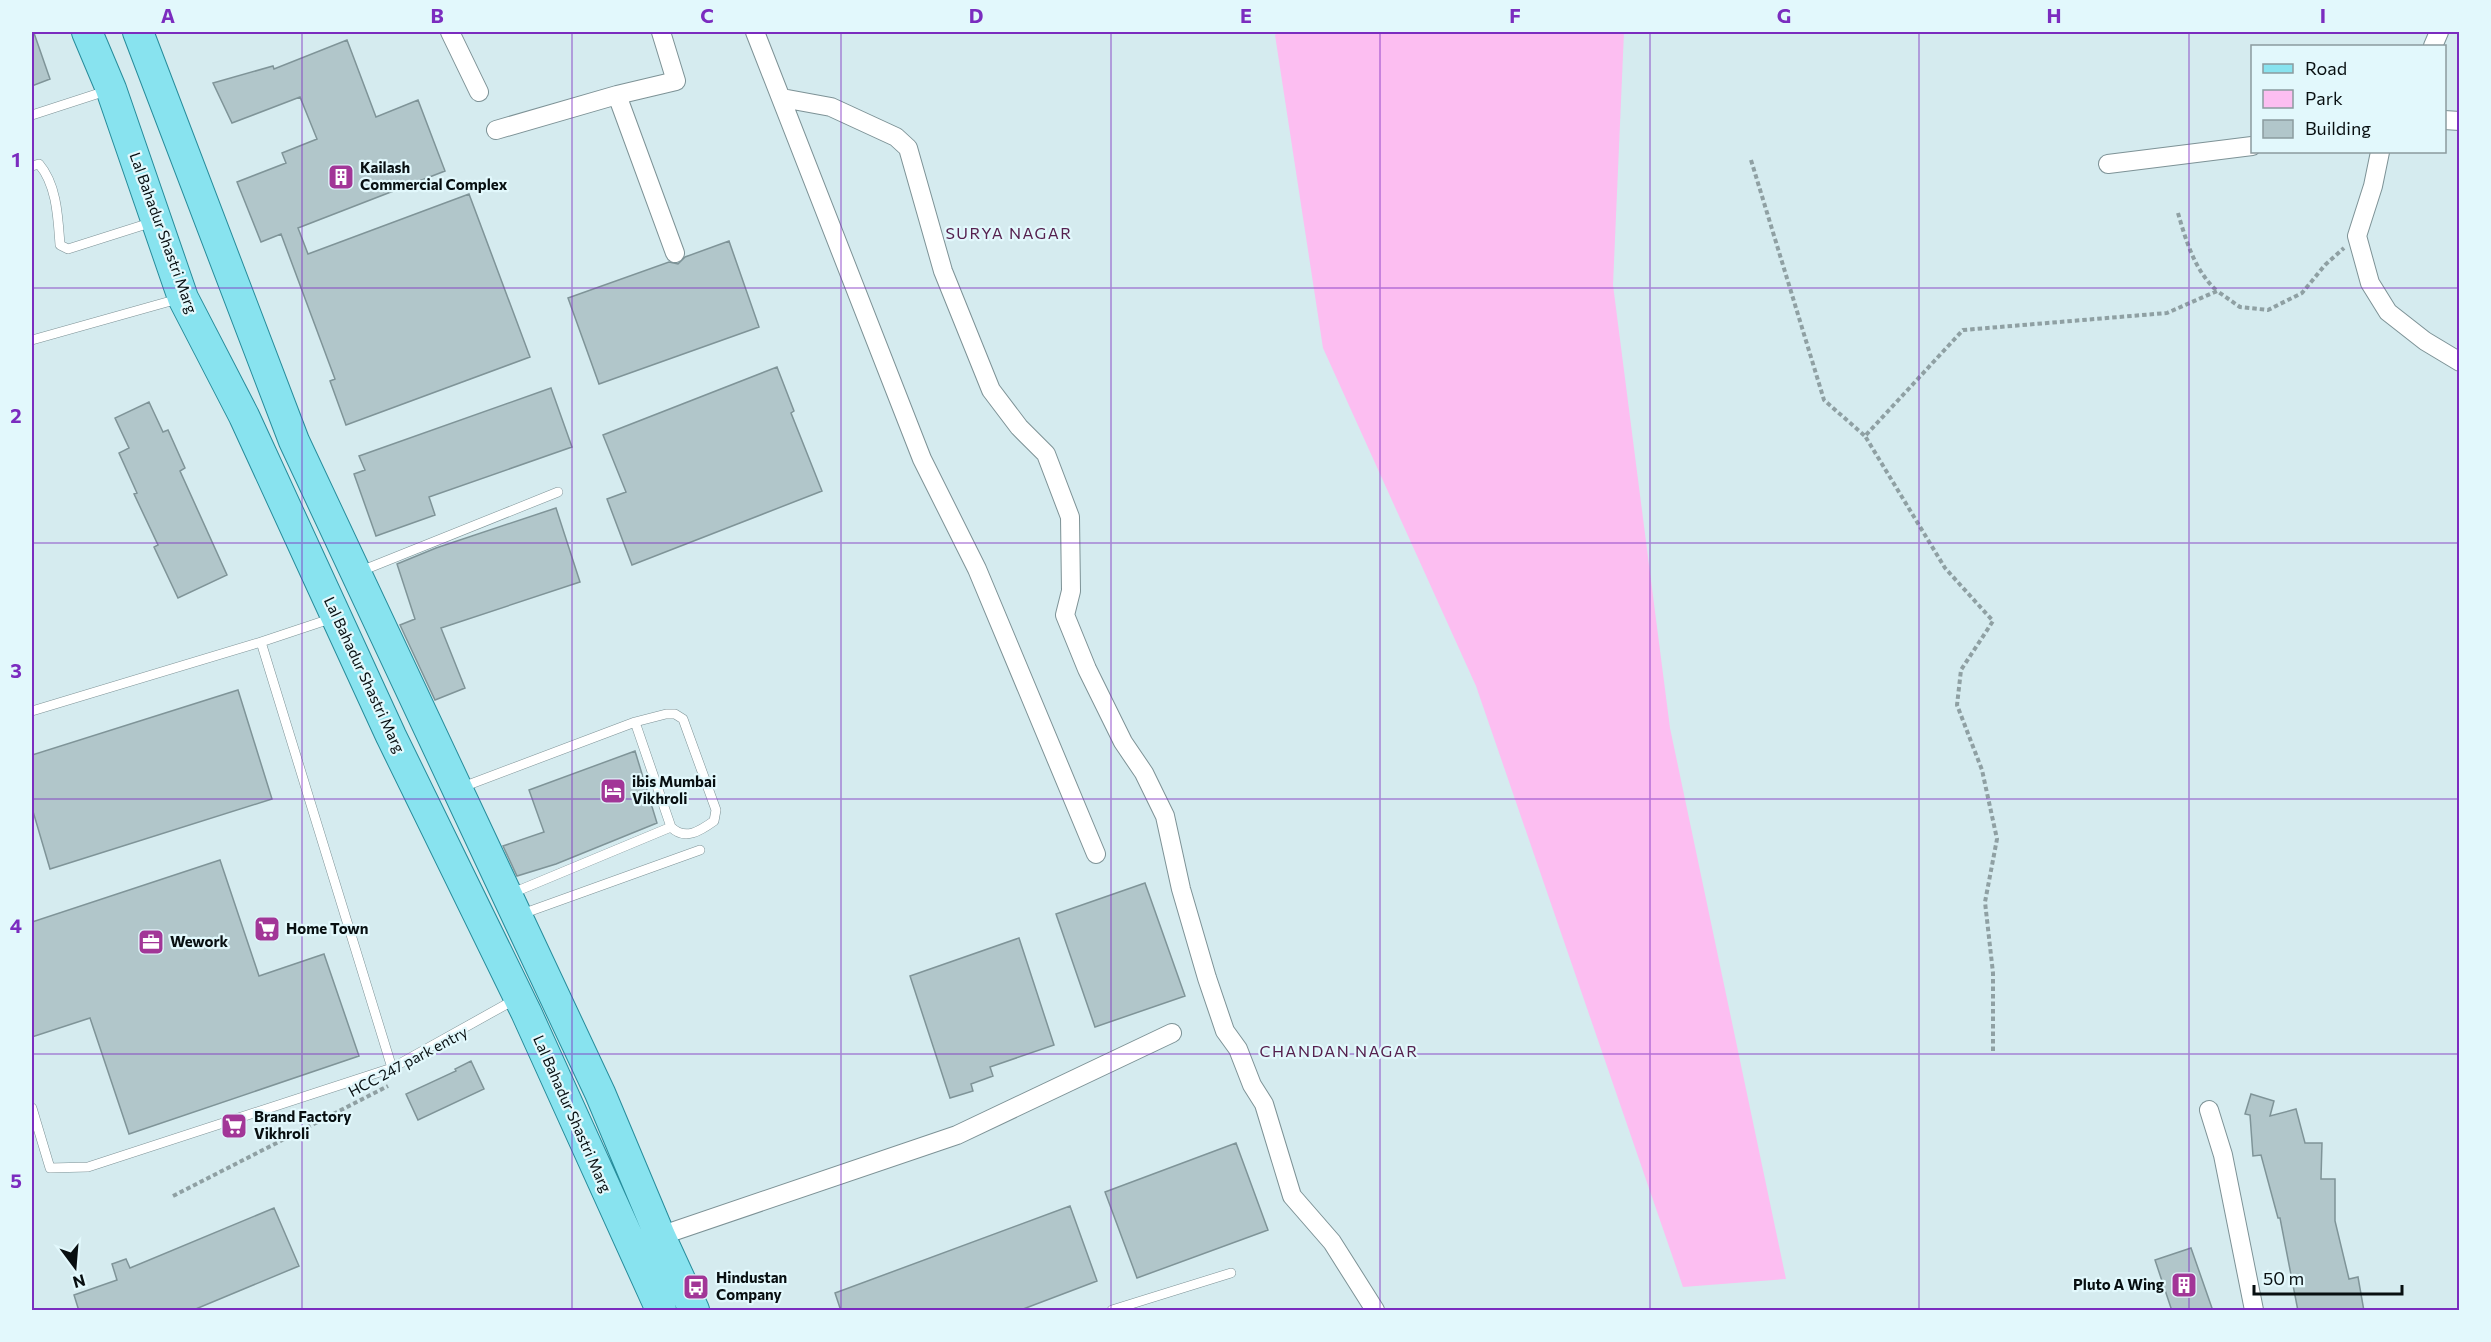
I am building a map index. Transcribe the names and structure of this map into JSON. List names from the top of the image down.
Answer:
{
  "streets": {
    "main road": ["Lal Bahadur Shastri Marg"],
    "path": ["HCC 247 park entry"]
  },
  "districts": ["SURYA NAGAR", "CHANDAN NAGAR"],
  "places": {
    "building": ["Kailash Commercial Complex", "Pluto A Wing"],
    "hotel": ["ibis Mumbai Vikhroli"],
    "supermarket": ["Home Town", "Brand Factory Vikhroli"],
    "office": ["Wework"],
    "bus stop": ["Hindustan Company"]
  },
  "legend": ["Road", "Park", "Building"],
  "scale_bar": "50 m",
  "north": "bottom",
  "grid": {
    "columns": [
      "A",
      "B",
      "C",
      "D",
      "E",
      "F",
      "G",
      "H",
      "I"
    ],
    "rows": [
      "1",
      "2",
      "3",
      "4",
      "5"
    ]
  }
}
